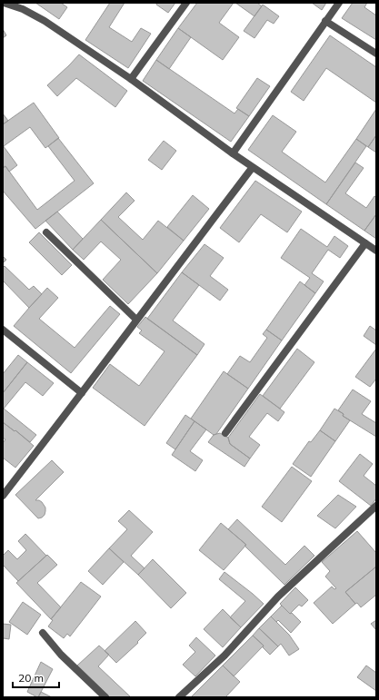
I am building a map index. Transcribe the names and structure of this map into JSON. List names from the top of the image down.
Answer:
{
  "scale_bar": "20 m"
}
